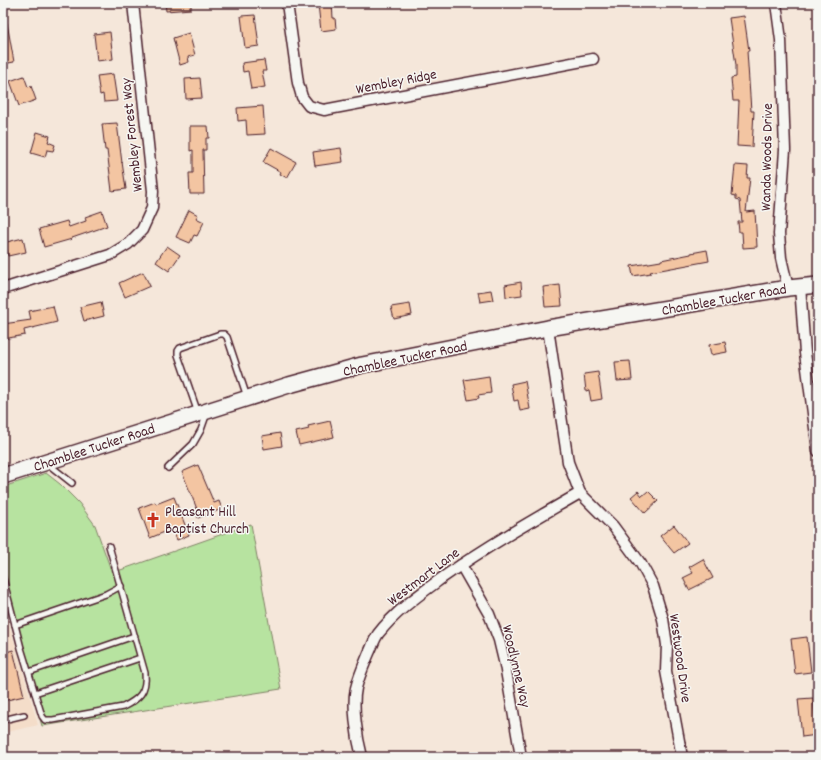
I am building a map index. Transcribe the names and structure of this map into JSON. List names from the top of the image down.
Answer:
{
  "streets": {
    "main road": ["Chamblee Tucker Road"],
    "street": [
      "Wembley Ridge",
      "Wembley Forest Way",
      "Wanda Woods Drive",
      "Westmart Lane",
      "Westwood Drive",
      "Woodlynne Way"
    ]
  },
  "crossings": [
    ["Wanda Woods Drive", "Chamblee Tucker Road"],
    ["Chamblee Tucker Road", "Westwood Drive"],
    ["Westmart Lane", "Westwood Drive"],
    ["Westmart Lane", "Woodlynne Way"]
  ],
  "places": {
    "church": ["Pleasant Hill Baptist Church"]
  }
}
